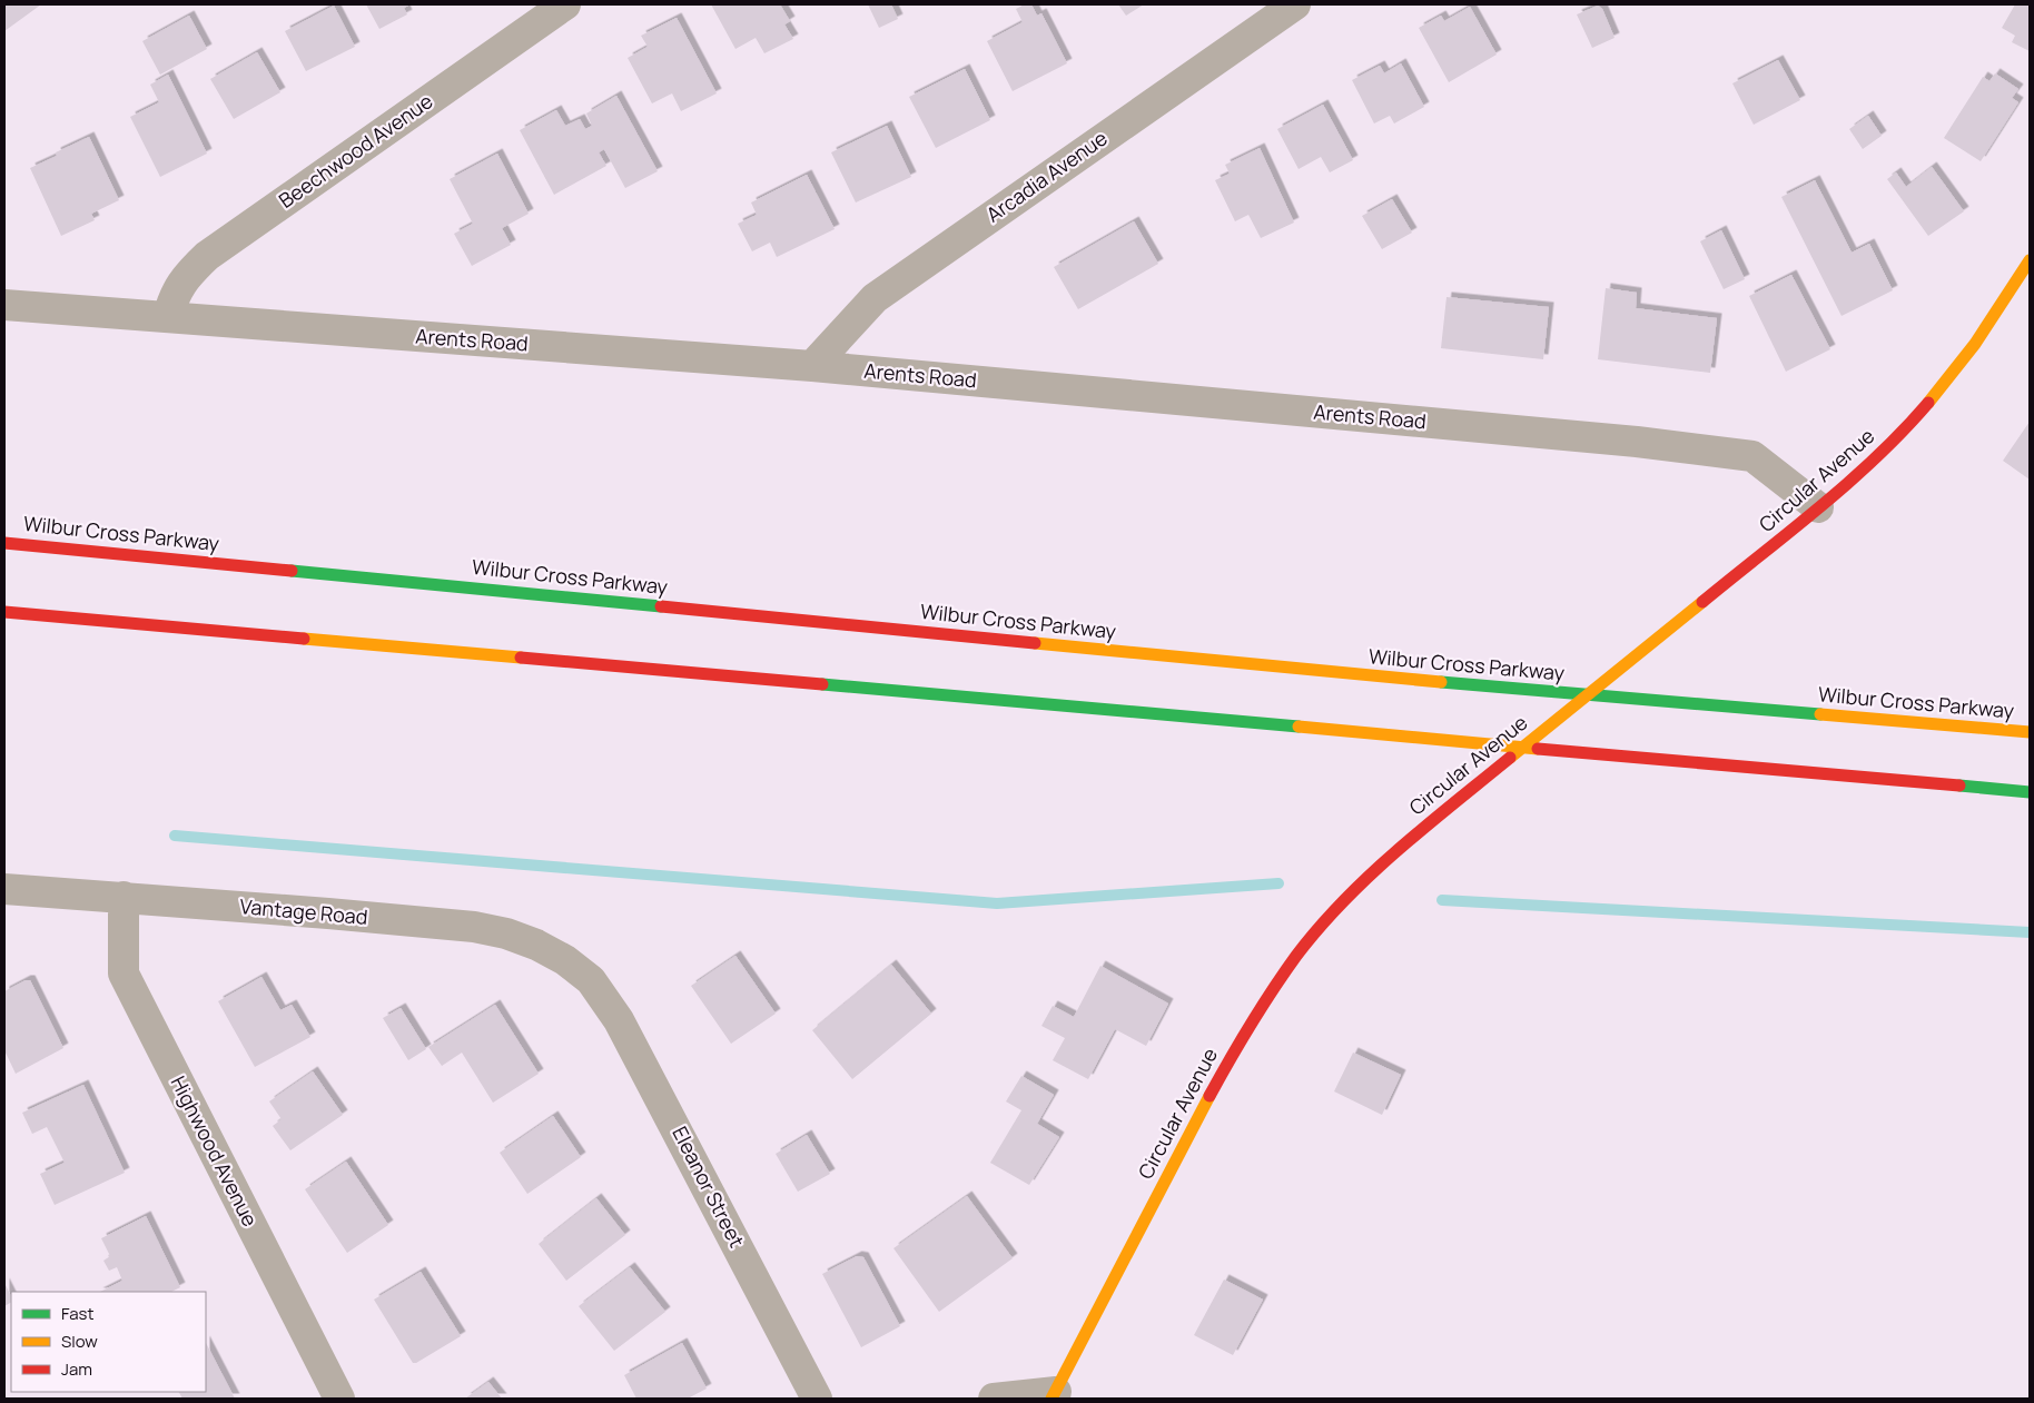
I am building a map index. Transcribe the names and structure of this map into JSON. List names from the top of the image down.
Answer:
{
  "streets": {
    "main road": ["Circular Avenue", "Wilbur Cross Parkway"],
    "street": [
      "Beechwood Avenue",
      "Arcadia Avenue",
      "Arents Road",
      "Vantage Road",
      "Highwood Avenue",
      "Eleanor Street"
    ]
  },
  "crossings": [
    ["Beechwood Avenue", "Arents Road"],
    ["Arcadia Avenue", "Arents Road"],
    ["Arents Road", "Circular Avenue"],
    ["Vantage Road", "Highwood Avenue"],
    ["Vantage Road", "Eleanor Street"]
  ],
  "legend": ["Fast", "Slow", "Jam"]
}
